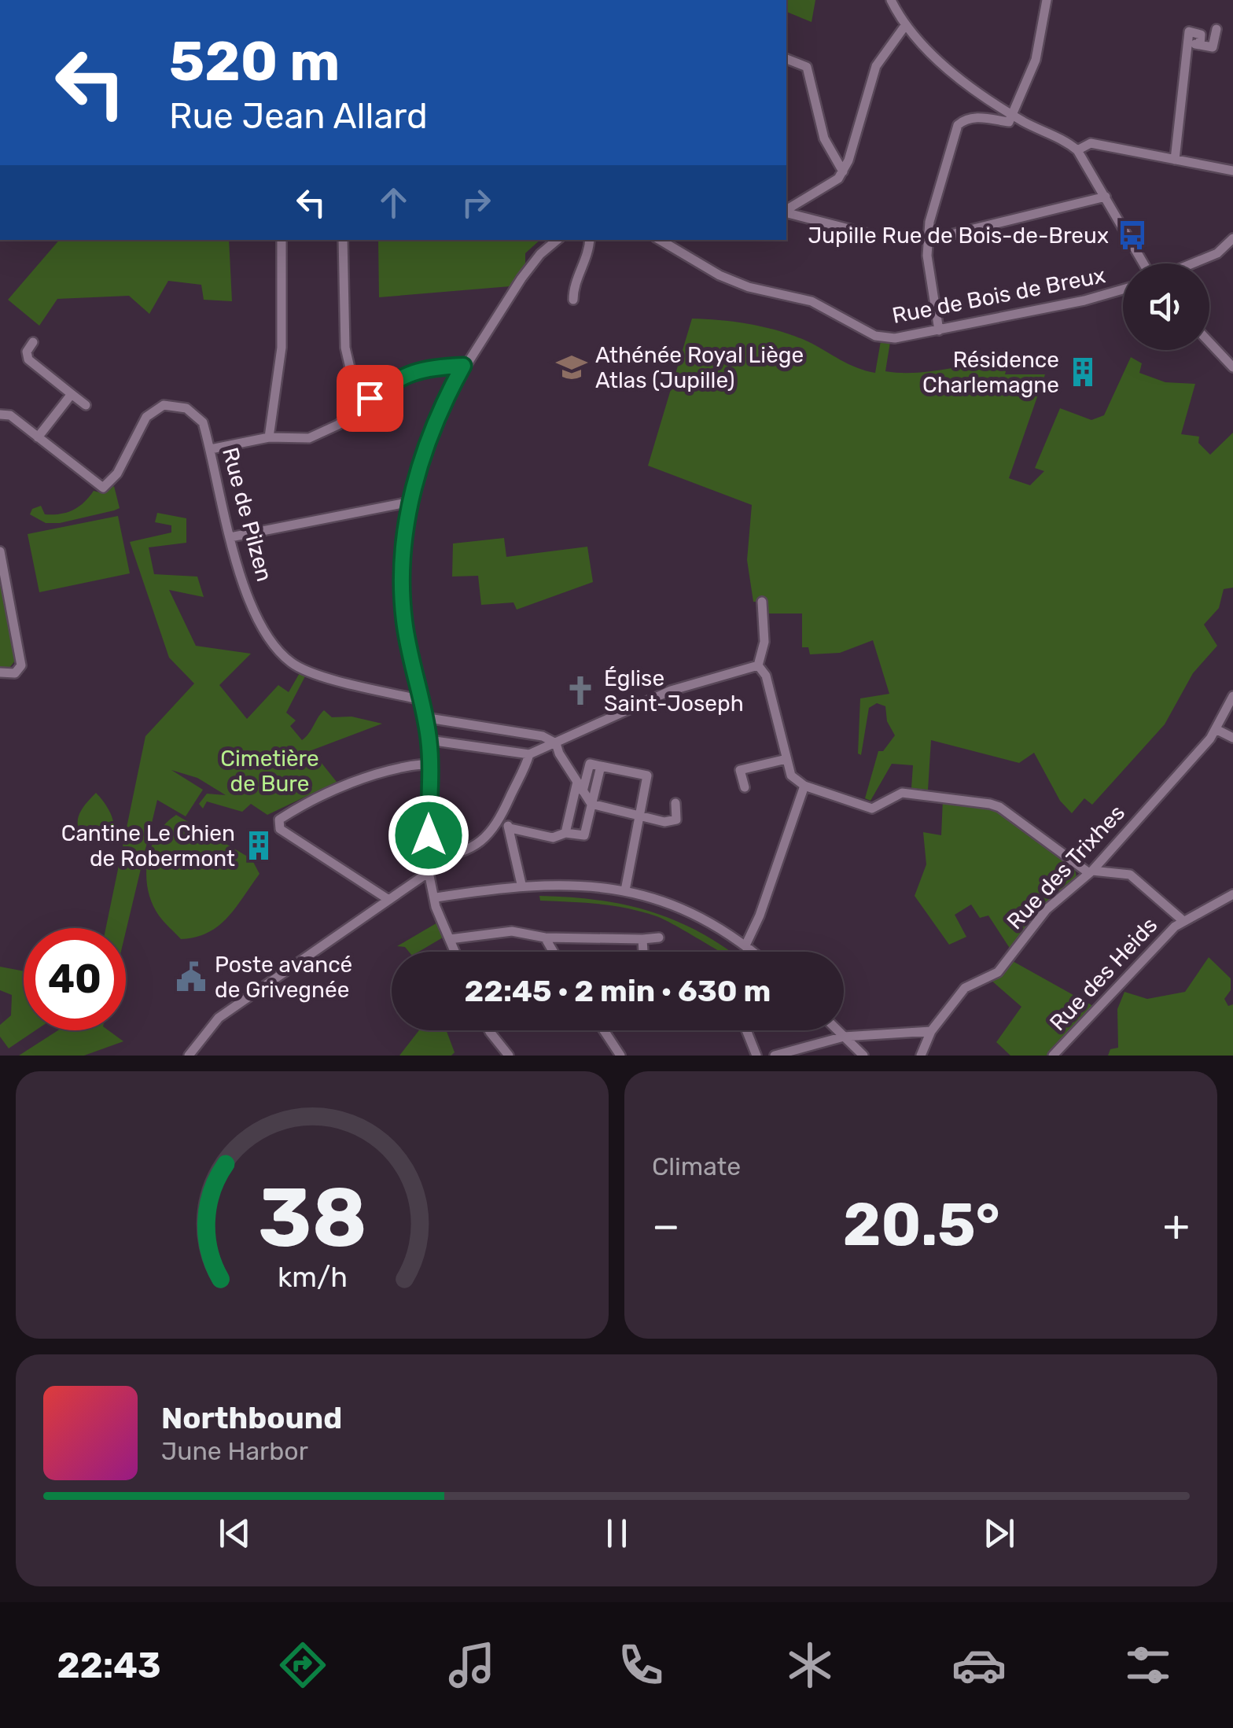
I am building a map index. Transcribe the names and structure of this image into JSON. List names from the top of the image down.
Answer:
{
  "streets": {
    "street": [
      "Rue de Bois de Breux",
      "Rue de Pilzen",
      "Rue des Trixhes",
      "Rue des Heids"
    ]
  },
  "parks": ["Cimetière de Bure"],
  "places": {
    "bus stop": ["Jupille Rue de Bois-de-Breux"],
    "school or university": ["Athénée Royal Liège Atlas (Jupille)"],
    "building": ["Résidence Charlemagne", "Cantine Le Chien de Robermont"],
    "church": ["Église Saint-Joseph"],
    "public building": ["Poste avancé de Grivegnée"]
  },
  "page": {
    "turn": ["520 m", "Rue Jean Allard"],
    "limit": "40",
    "trip": "22:45 · 2 min · 630 m",
    "tile": "Climate",
    "heat": ["−", "20.5°", "+"],
    "song": ["Northbound", "June Harbor"],
    "tabs": "22:43",
    "gauge": ["38", "km/h"]
  }
}
